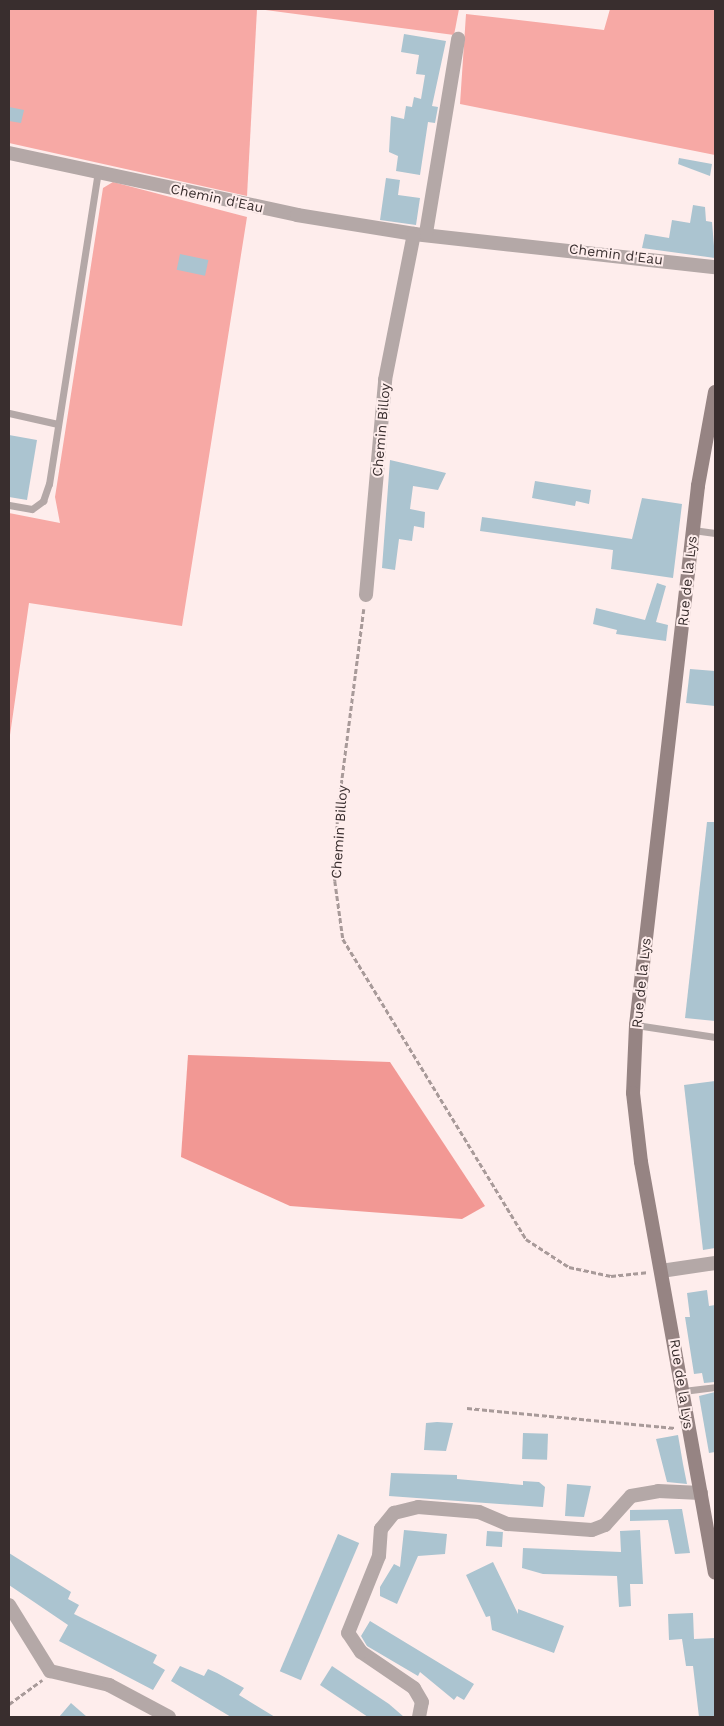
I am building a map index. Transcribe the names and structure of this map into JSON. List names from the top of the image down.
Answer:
{
  "streets": {
    "main road": ["Rue de la Lys"],
    "street": ["Chemin d'Eau", "Chemin Billoy"]
  },
  "crossings": [
    ["Chemin d'Eau", "Chemin Billoy"],
    ["Chemin Billoy", "Rue de la Lys"]
  ]
}
